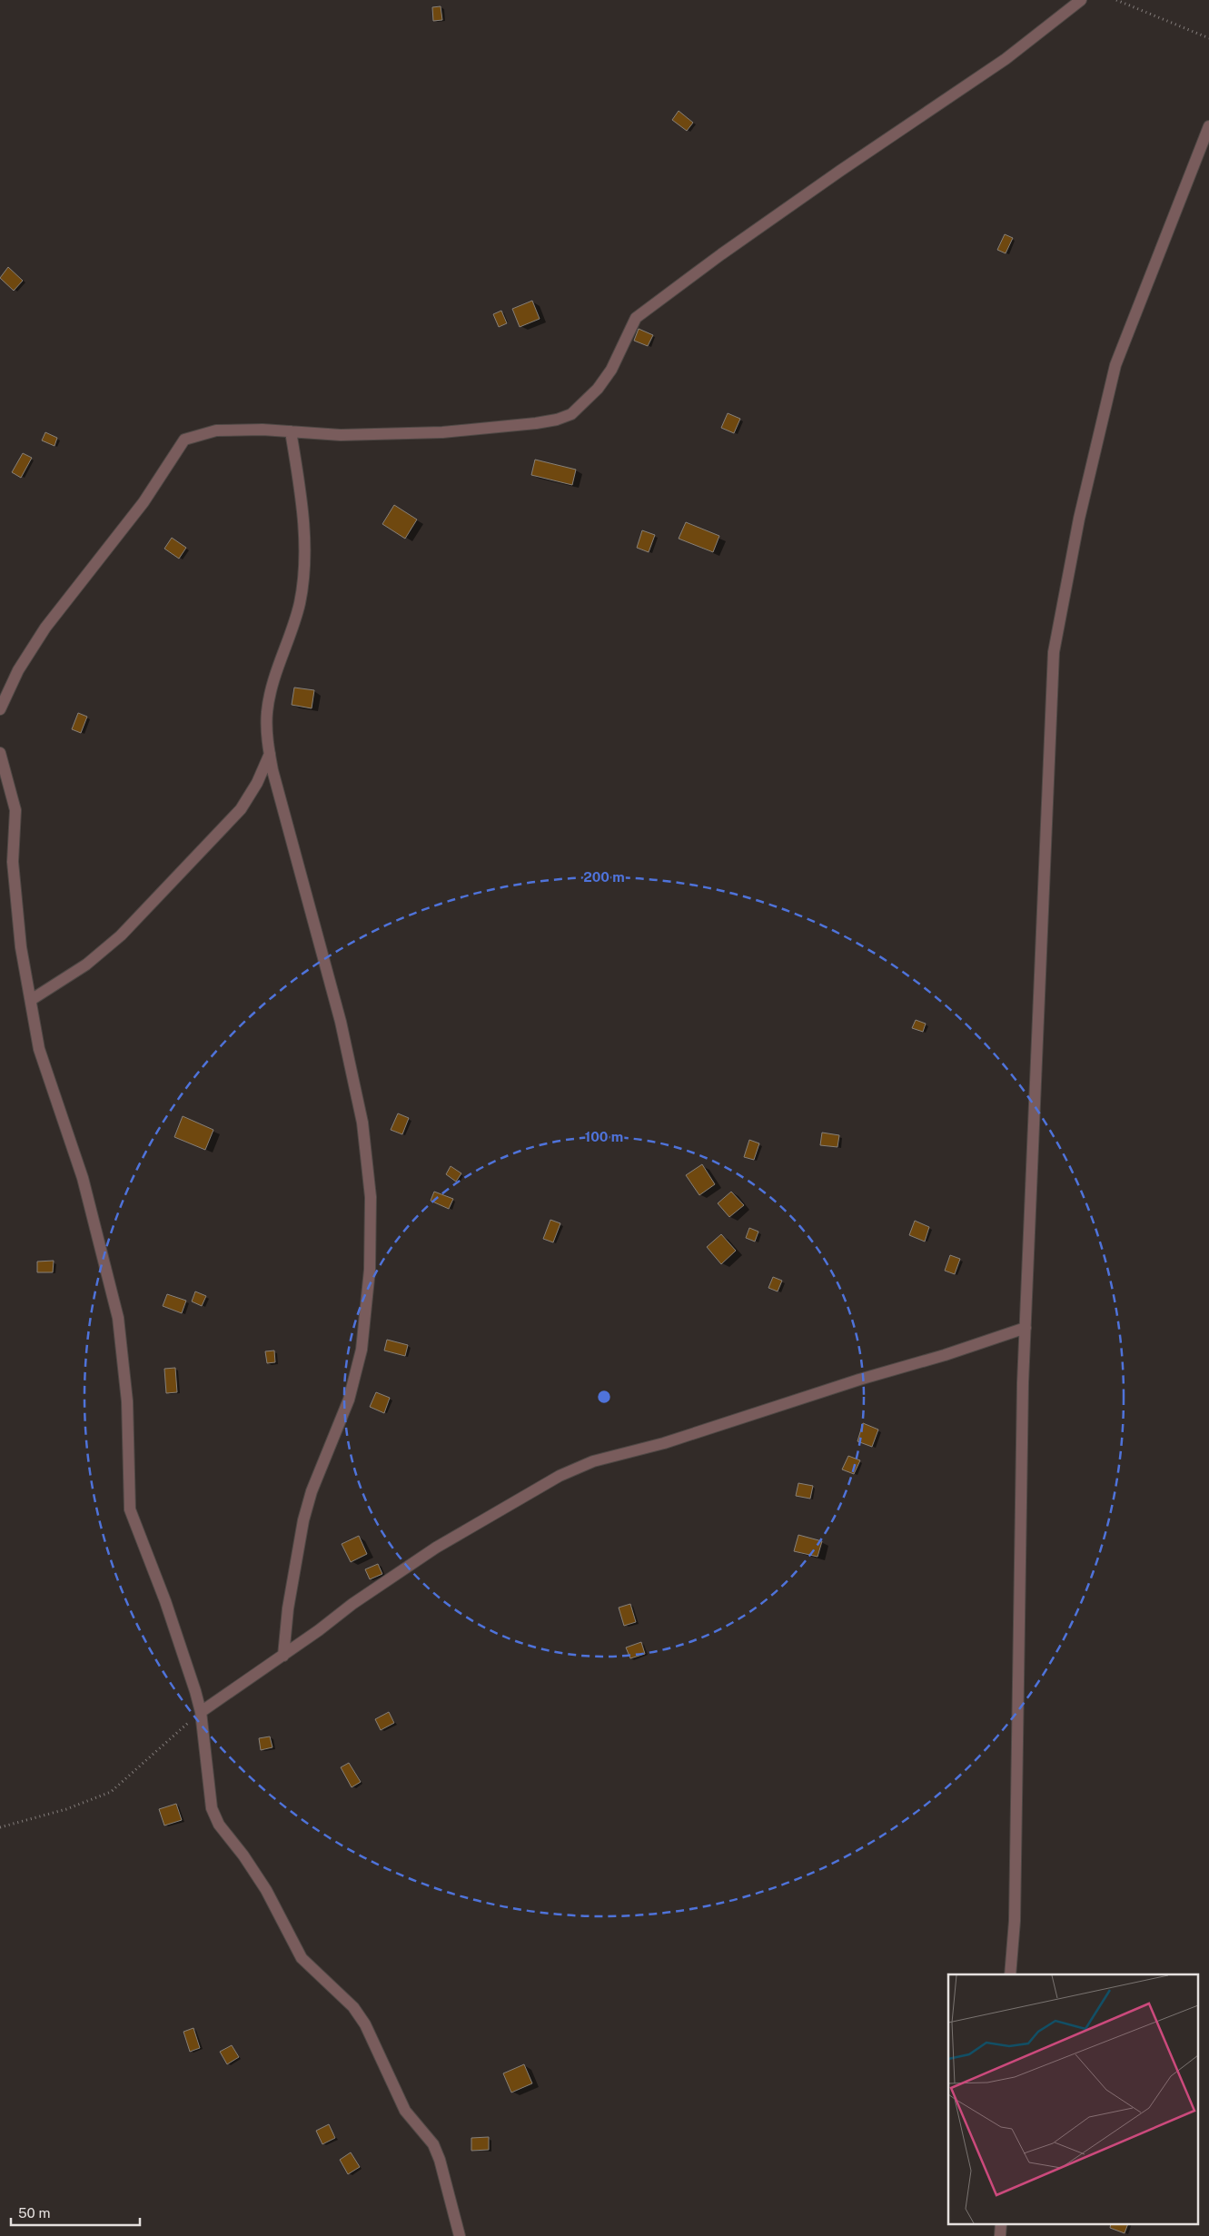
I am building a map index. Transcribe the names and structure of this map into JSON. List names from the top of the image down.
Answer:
{
  "scale_bar": "50 m",
  "rings": ["200 m", "100 m"]
}
